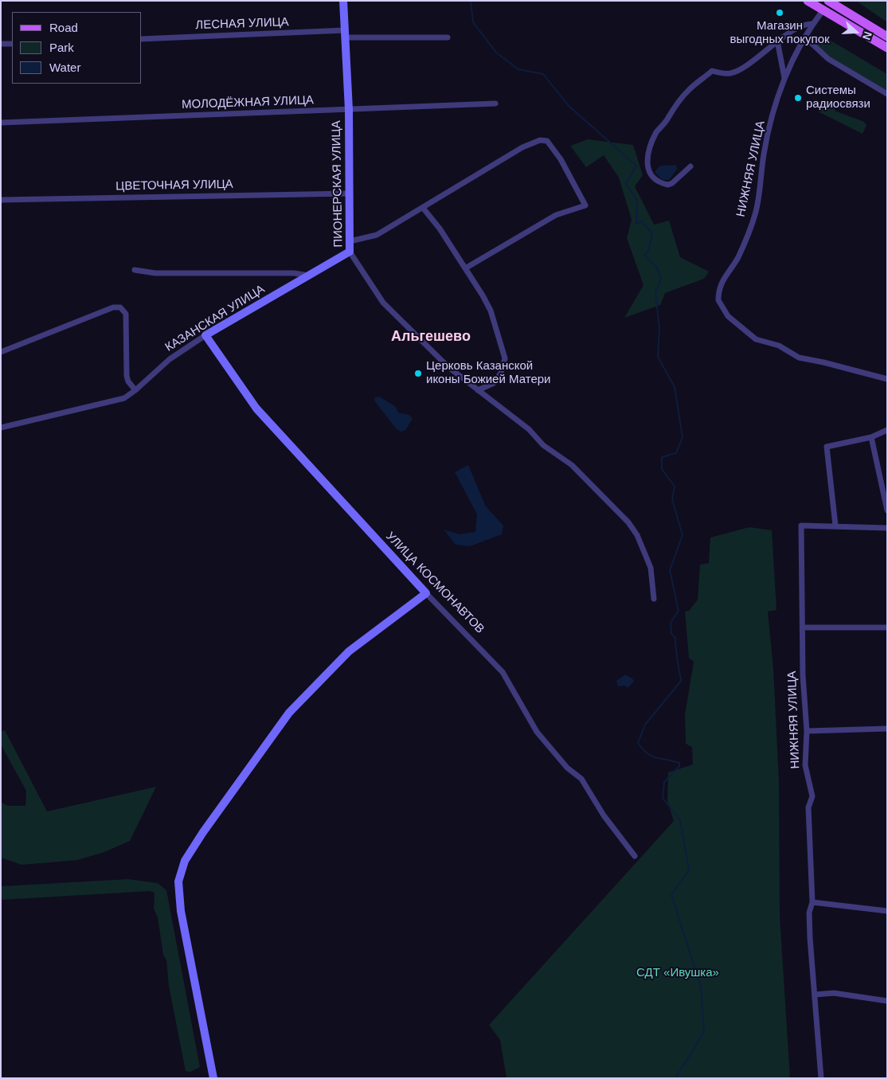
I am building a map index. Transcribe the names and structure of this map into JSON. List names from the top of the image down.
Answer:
{
  "streets": {
    "street": [
      "ЛЕСНАЯ УЛИЦА",
      "МОЛОДЁЖНАЯ УЛИЦА",
      "НИЖНЯЯ УЛИЦА",
      "ПИОНЕРСКАЯ УЛИЦА",
      "ЦВЕТОЧНАЯ УЛИЦА",
      "КАЗАНСКАЯ УЛИЦА",
      "УЛИЦА КОСМОНАВТОВ"
    ]
  },
  "crossings": [
    ["ЛЕСНАЯ УЛИЦА", "ПИОНЕРСКАЯ УЛИЦА"],
    ["МОЛОДЁЖНАЯ УЛИЦА", "ПИОНЕРСКАЯ УЛИЦА"],
    ["ПИОНЕРСКАЯ УЛИЦА", "ЦВЕТОЧНАЯ УЛИЦА"],
    ["ПИОНЕРСКАЯ УЛИЦА", "КАЗАНСКАЯ УЛИЦА"],
    ["КАЗАНСКАЯ УЛИЦА", "УЛИЦА КОСМОНАВТОВ"]
  ],
  "districts": ["Альгешево"],
  "parks": ["СДТ «Ивушка»"],
  "places": ["Магазин выгодных покупок", "Системы радиосвязи", "Церковь Казанской иконы Божией Матери"],
  "legend": ["Road", "Park", "Water"],
  "north": "right"
}
